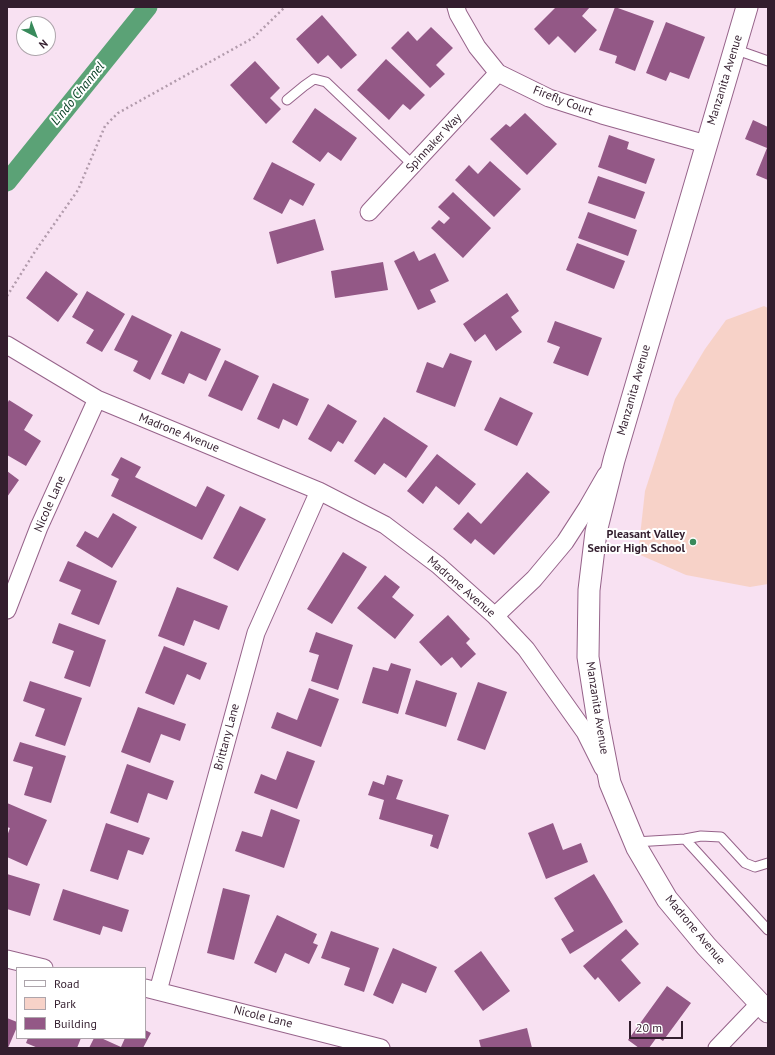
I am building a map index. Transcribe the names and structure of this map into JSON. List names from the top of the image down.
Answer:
{
  "streets": {
    "street": [
      "Manzanita Avenue",
      "Firefly Court",
      "Spinnaker Way",
      "Madrone Avenue",
      "Nicole Lane",
      "Brittany Lane"
    ]
  },
  "crossings": [
    ["Manzanita Avenue", "Firefly Court"],
    ["Manzanita Avenue", "Madrone Avenue"],
    ["Firefly Court", "Spinnaker Way"],
    ["Madrone Avenue", "Nicole Lane"],
    ["Madrone Avenue", "Brittany Lane"],
    ["Nicole Lane", "Brittany Lane"]
  ],
  "water": ["Lindo Channel"],
  "places": ["Pleasant Valley Senior High School"],
  "legend": ["Road", "Park", "Building"],
  "scale_bar": "20 m",
  "north": "bottom right"
}
